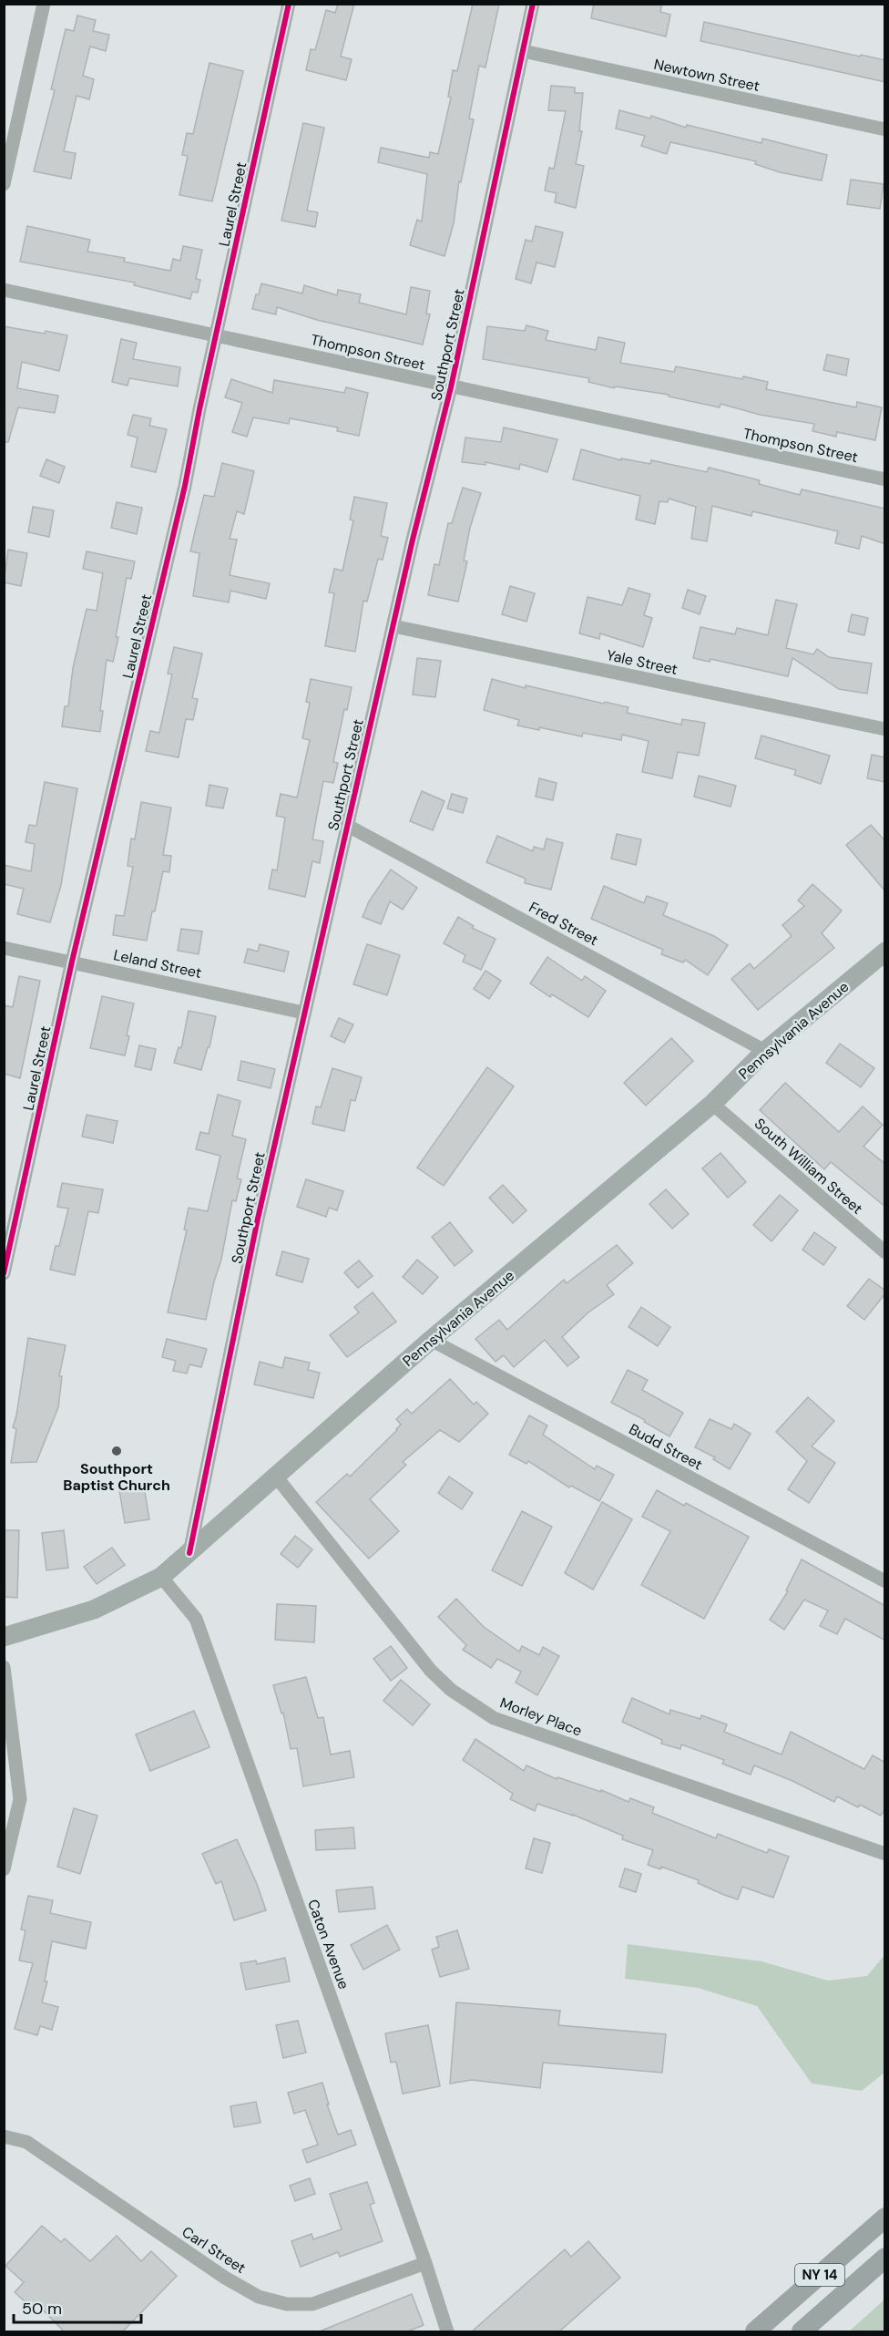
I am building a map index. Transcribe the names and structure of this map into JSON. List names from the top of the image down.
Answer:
{
  "streets": {
    "main road": ["Pennsylvania Avenue", "NY 14"],
    "street": [
      "Newtown Street",
      "Laurel Street",
      "Southport Street",
      "Thompson Street",
      "Yale Street",
      "Fred Street",
      "Leland Street",
      "South William Street",
      "Budd Street",
      "Morley Place",
      "Caton Avenue",
      "Carl Street"
    ]
  },
  "crossings": [
    ["Newtown Street", "Southport Street"],
    ["Laurel Street", "Thompson Street"],
    ["Laurel Street", "Leland Street"],
    ["Southport Street", "Thompson Street"],
    ["Southport Street", "Yale Street"],
    ["Southport Street", "Fred Street"],
    ["Southport Street", "Leland Street"],
    ["Southport Street", "Pennsylvania Avenue"],
    ["Fred Street", "Pennsylvania Avenue"],
    ["Pennsylvania Avenue", "South William Street"],
    ["Pennsylvania Avenue", "Budd Street"],
    ["Pennsylvania Avenue", "Morley Place"],
    ["Pennsylvania Avenue", "Caton Avenue"],
    ["Caton Avenue", "Carl Street"]
  ],
  "places": ["Southport Baptist Church"],
  "scale_bar": "50 m"
}
